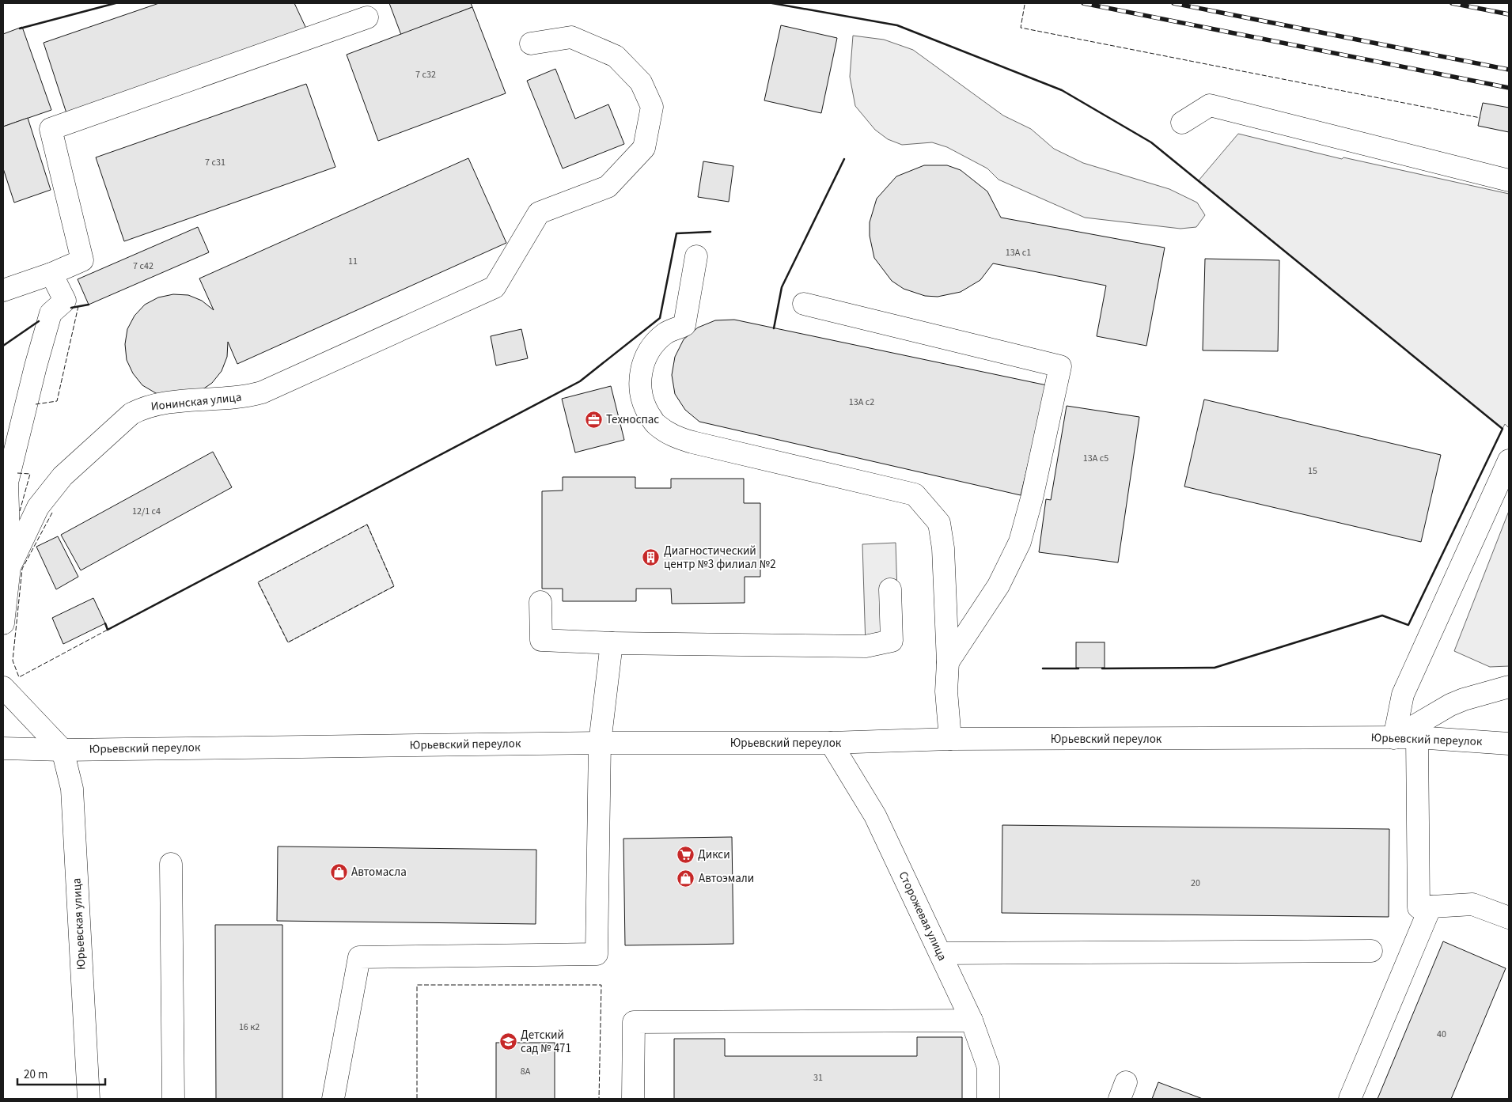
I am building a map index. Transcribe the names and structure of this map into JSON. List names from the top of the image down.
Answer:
{
  "streets": {
    "street": [
      "Ионинская улица",
      "Юрьевский переулок",
      "Сторожевая улица",
      "Юрьевская улица"
    ]
  },
  "crossings": [
    ["Юрьевский переулок", "Сторожевая улица"],
    ["Юрьевский переулок", "Юрьевская улица"]
  ],
  "places": {
    "office": ["Техноспас"],
    "building": ["Диагностический центр №3 филиал №2"],
    "supermarket": ["Дикси"],
    "shop": ["Автомасла", "Автоэмали"],
    "school or university": ["Детский сад № 471"]
  },
  "house_numbers": [
    "7 с32",
    "7 с31",
    "13А с1",
    "11",
    "7 с42",
    "13А с2",
    "13А с5",
    "15",
    "12/1 с4",
    "20",
    "16 к2",
    "40",
    "8А",
    "31"
  ],
  "scale_bar": "20 m"
}
